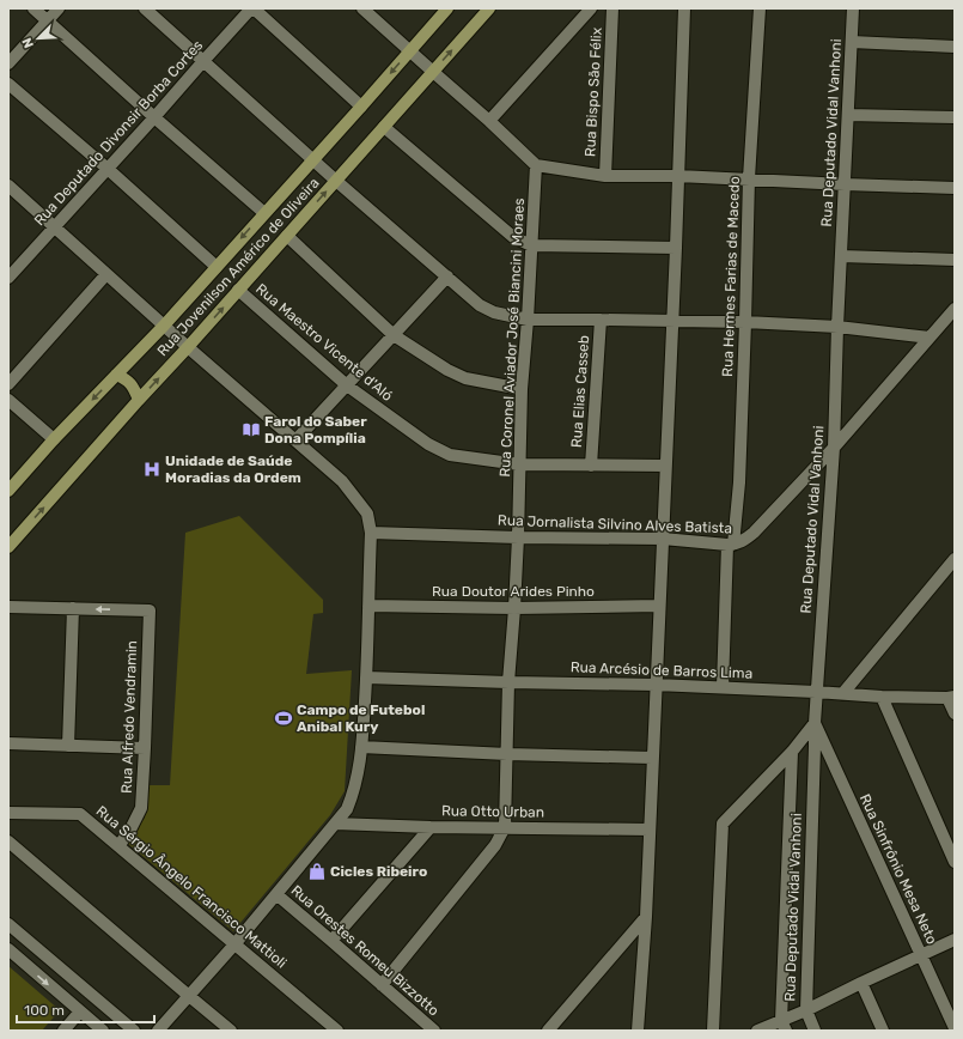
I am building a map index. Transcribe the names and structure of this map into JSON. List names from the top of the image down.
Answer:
{
  "streets": {
    "main road": ["Rua Jovenilson Américo de Oliveira"],
    "street": [
      "Rua Bispo São Félix",
      "Rua Deputado Divonsir Borba Cortes",
      "Rua Deputado Vidal Vanhoni",
      "Rua Hermes Farias de Macedo",
      "Rua Coronel Aviador José Biancini Moraes",
      "Rua Maestro Vicente d'Aló",
      "Rua Elias Casseb",
      "Rua Jornalista Silvino Alves Batista",
      "Rua Doutor Arides Pinho",
      "Rua Arcésio de Barros Lima",
      "Rua Alfredo Vendramin",
      "Rua Otto Urban",
      "Rua Sinfrônio Mesa Neto",
      "Rua Sérgio Ângelo Francisco Mattioli",
      "Rua Orestes Romeu Bizzotto"
    ]
  },
  "crossings": [
    ["Rua Deputado Vidal Vanhoni", "Rua Jornalista Silvino Alves Batista"],
    ["Rua Deputado Vidal Vanhoni", "Rua Arcésio de Barros Lima"],
    ["Rua Deputado Vidal Vanhoni", "Rua Sinfrônio Mesa Neto"],
    ["Rua Jovenilson Américo de Oliveira", "Rua Maestro Vicente d'Aló"],
    ["Rua Hermes Farias de Macedo", "Rua Jornalista Silvino Alves Batista"],
    ["Rua Hermes Farias de Macedo", "Rua Arcésio de Barros Lima"],
    ["Rua Coronel Aviador José Biancini Moraes", "Rua Maestro Vicente d'Aló"],
    ["Rua Coronel Aviador José Biancini Moraes", "Rua Jornalista Silvino Alves Batista"],
    ["Rua Coronel Aviador José Biancini Moraes", "Rua Doutor Arides Pinho"],
    ["Rua Coronel Aviador José Biancini Moraes", "Rua Arcésio de Barros Lima"],
    ["Rua Coronel Aviador José Biancini Moraes", "Rua Otto Urban"],
    ["Rua Maestro Vicente d'Aló", "Rua Elias Casseb"],
    ["Rua Alfredo Vendramin", "Rua Sérgio Ângelo Francisco Mattioli"]
  ],
  "places": {
    "library": ["Farol do Saber Dona Pompília"],
    "hospital": ["Unidade de Saúde Moradias da Ordem"],
    "sports": ["Campo de Futebol Anibal Kury"],
    "shop": ["Cicles Ribeiro"]
  },
  "scale_bar": "100 m",
  "north": "bottom left"
}
